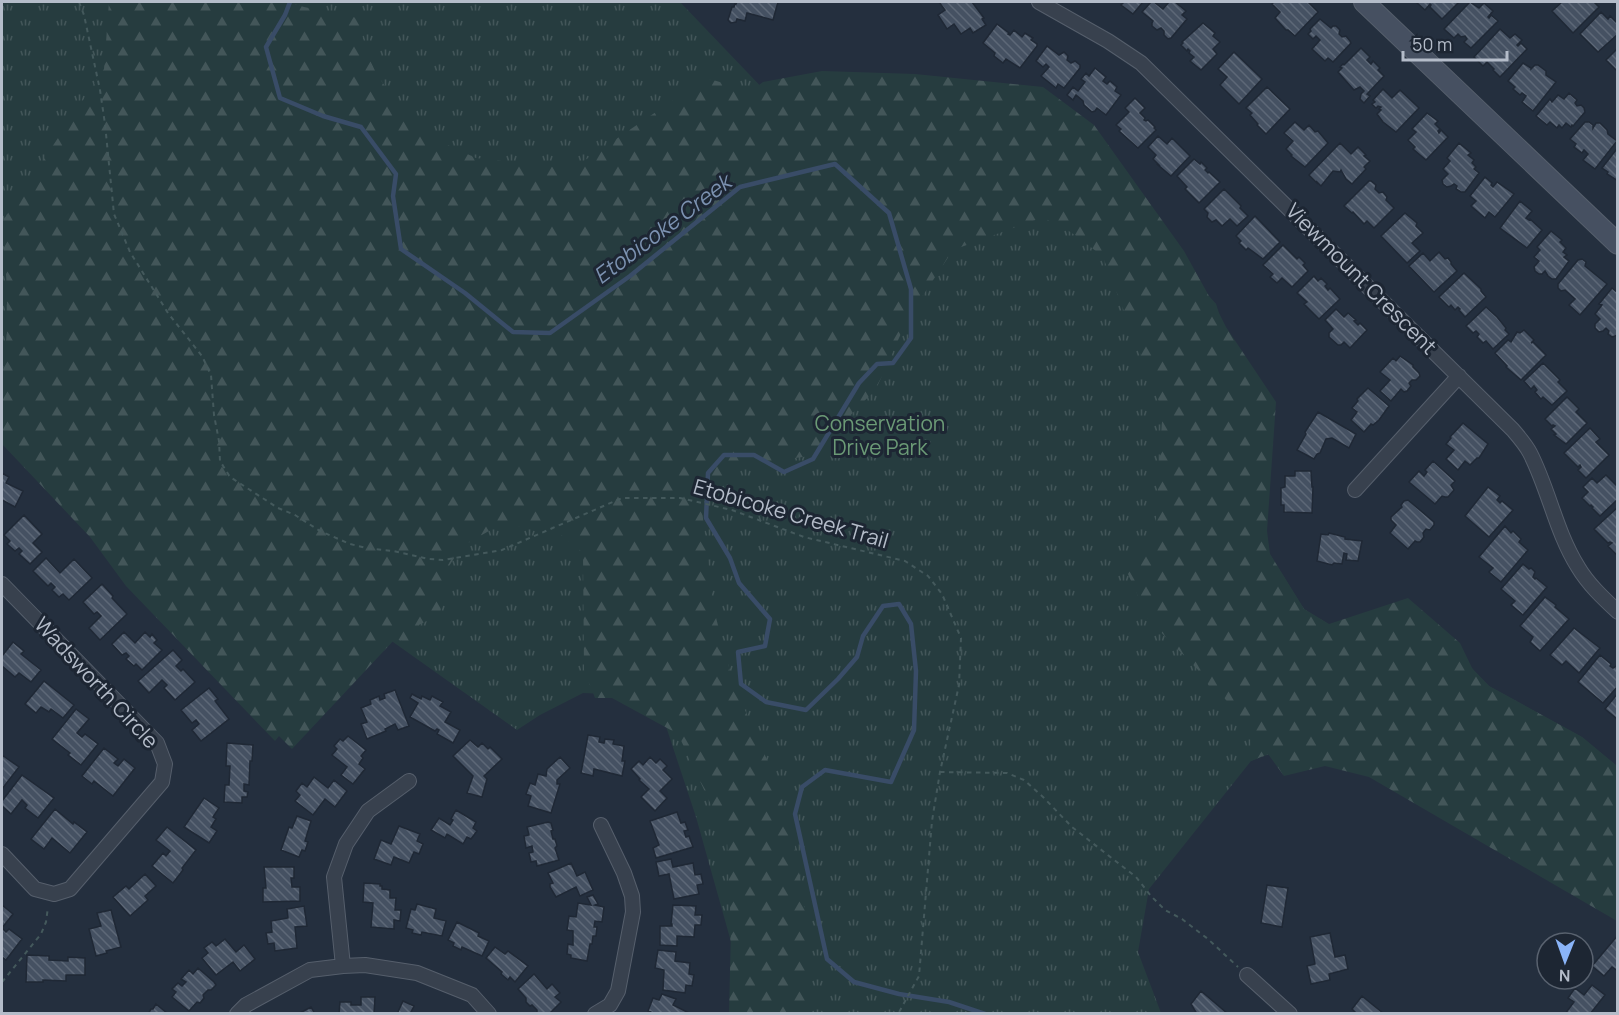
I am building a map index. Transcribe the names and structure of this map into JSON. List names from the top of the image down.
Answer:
{
  "streets": {
    "street": ["Viewmount Crescent", "Wadsworth Circle"],
    "path": ["Etobicoke Creek Trail"]
  },
  "water": ["Etobicoke Creek"],
  "parks": ["Conservation Drive Park"],
  "scale_bar": "50 m",
  "north": "bottom"
}
